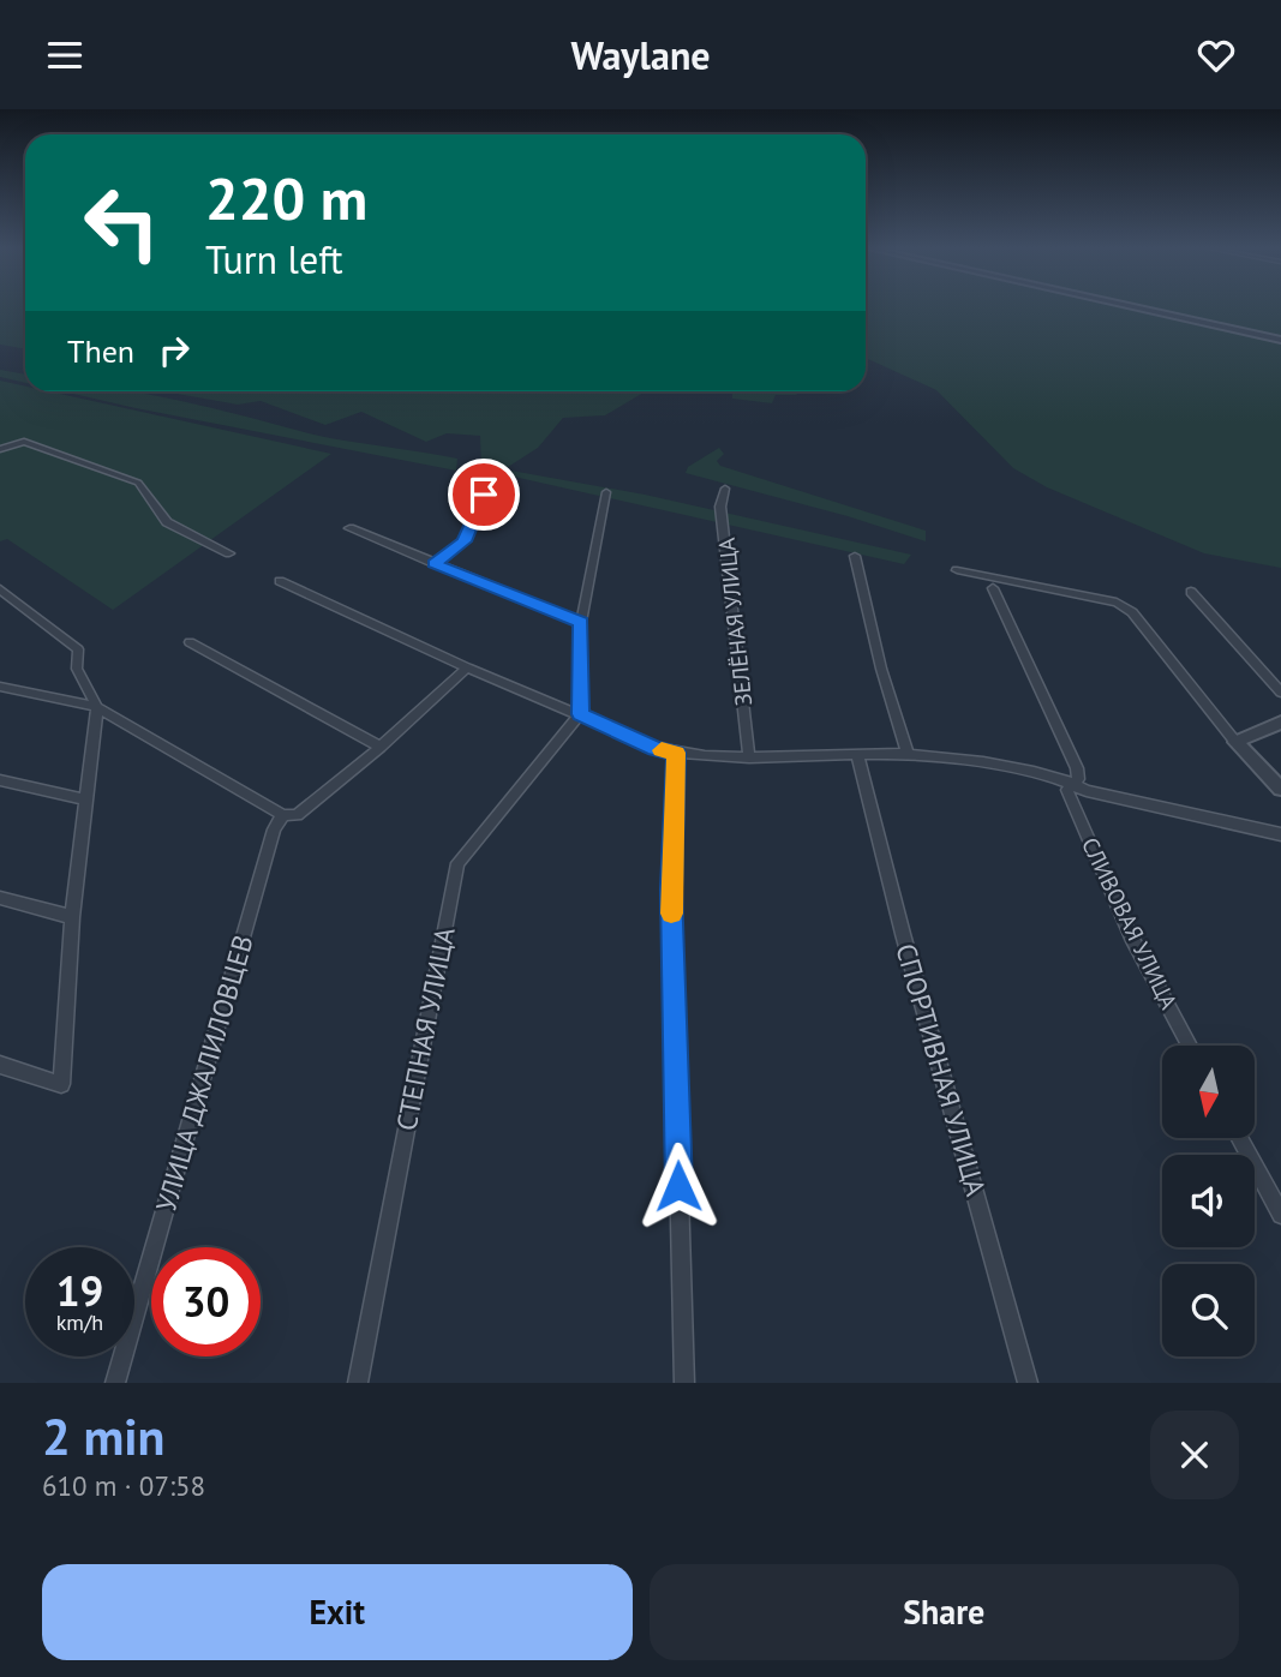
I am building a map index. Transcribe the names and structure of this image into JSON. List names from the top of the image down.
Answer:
{
  "streets": {
    "street": [
      "ЗЕЛЁНАЯ УЛИЦА",
      "СЛИВОВАЯ УЛИЦА",
      "СТЕПНАЯ УЛИЦА",
      "СПОРТИВНАЯ УЛИЦА",
      "УЛИЦА ДЖАЛИЛОВЦЕВ"
    ]
  },
  "north": "bottom",
  "page": {
    "header": "Waylane",
    "turn": ["220 m", "Turn left"],
    "then": "Then",
    "speed": "19 km/h",
    "limit": "30",
    "heading": ["2 min", "610 m · 07:58"],
    "buttons": ["Exit", "Share"]
  }
}
